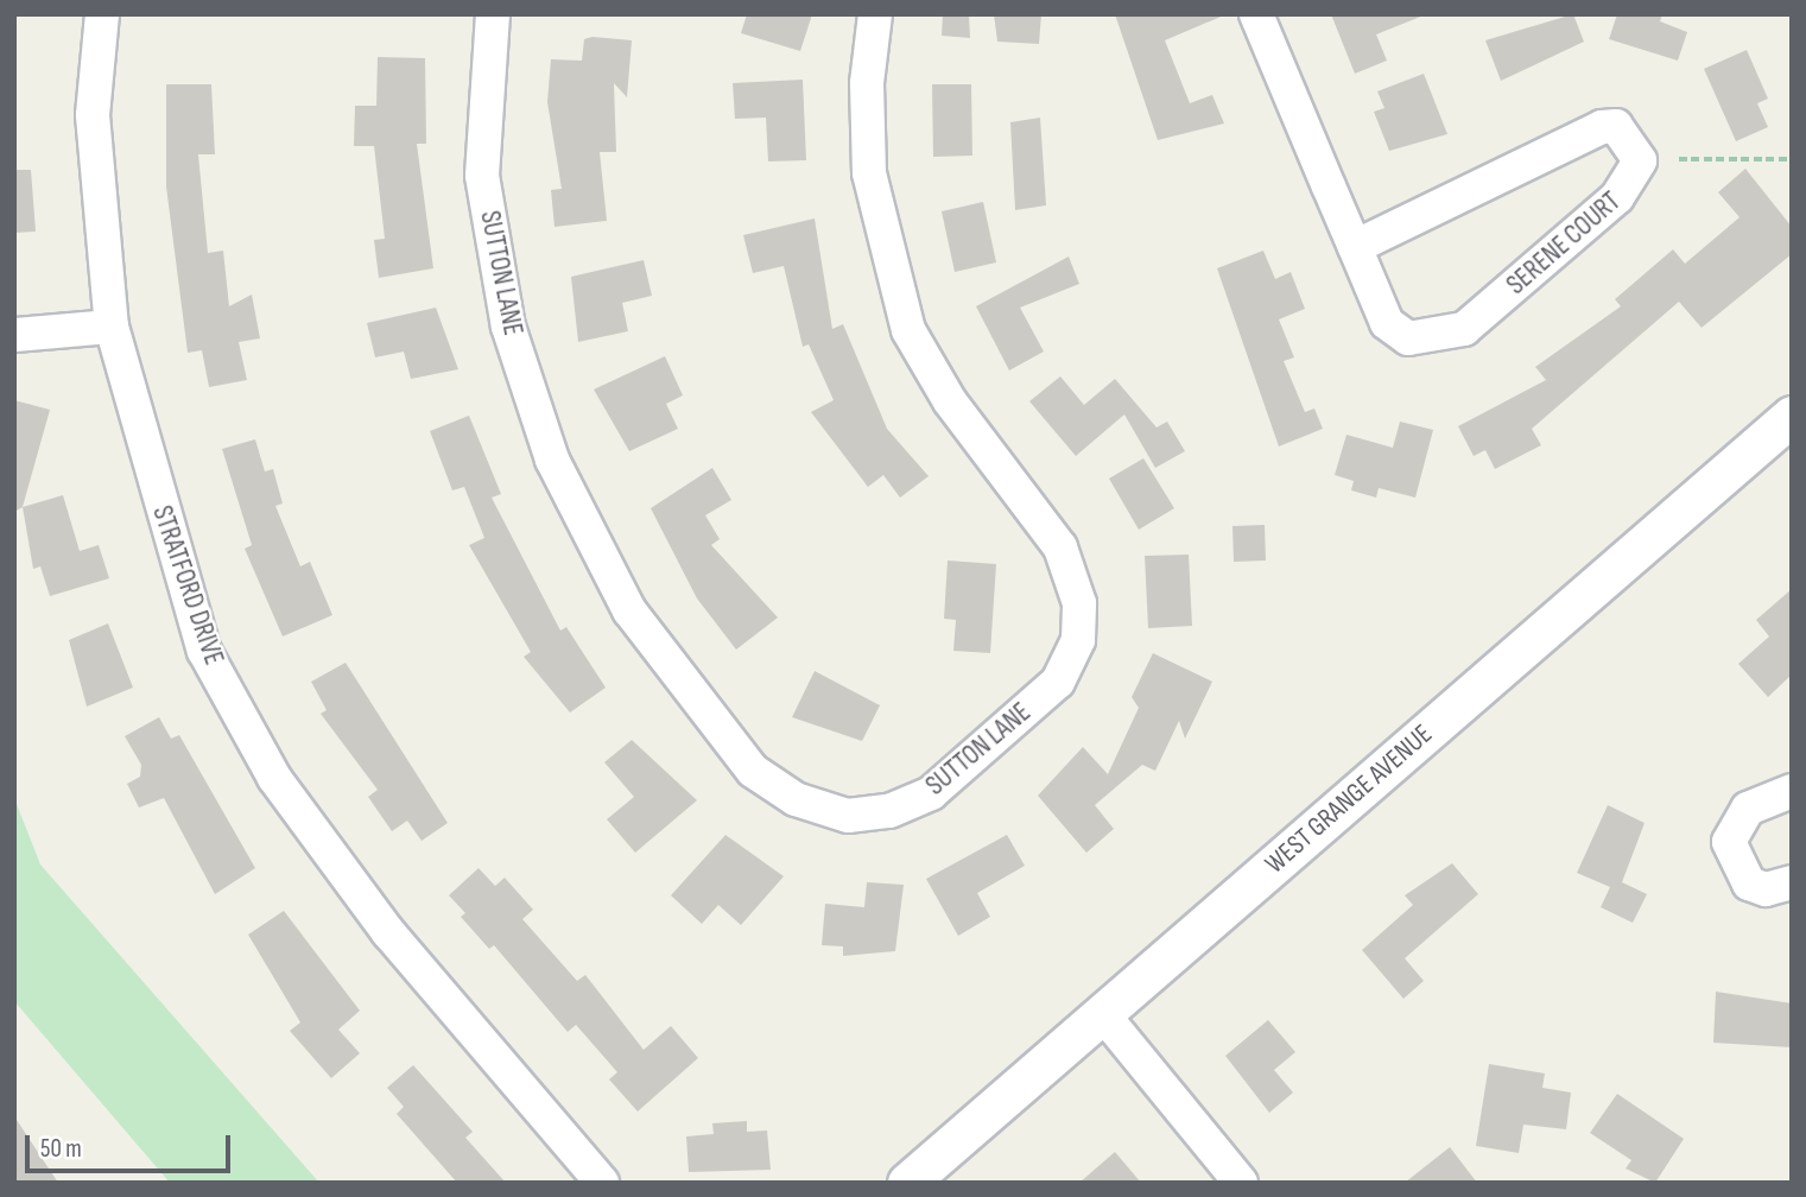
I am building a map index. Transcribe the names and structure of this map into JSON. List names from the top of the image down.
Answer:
{
  "streets": {
    "street": [
      "SERENE COURT",
      "SUTTON LANE",
      "STRATFORD DRIVE",
      "WEST GRANGE AVENUE"
    ]
  },
  "scale_bar": "50 m"
}
